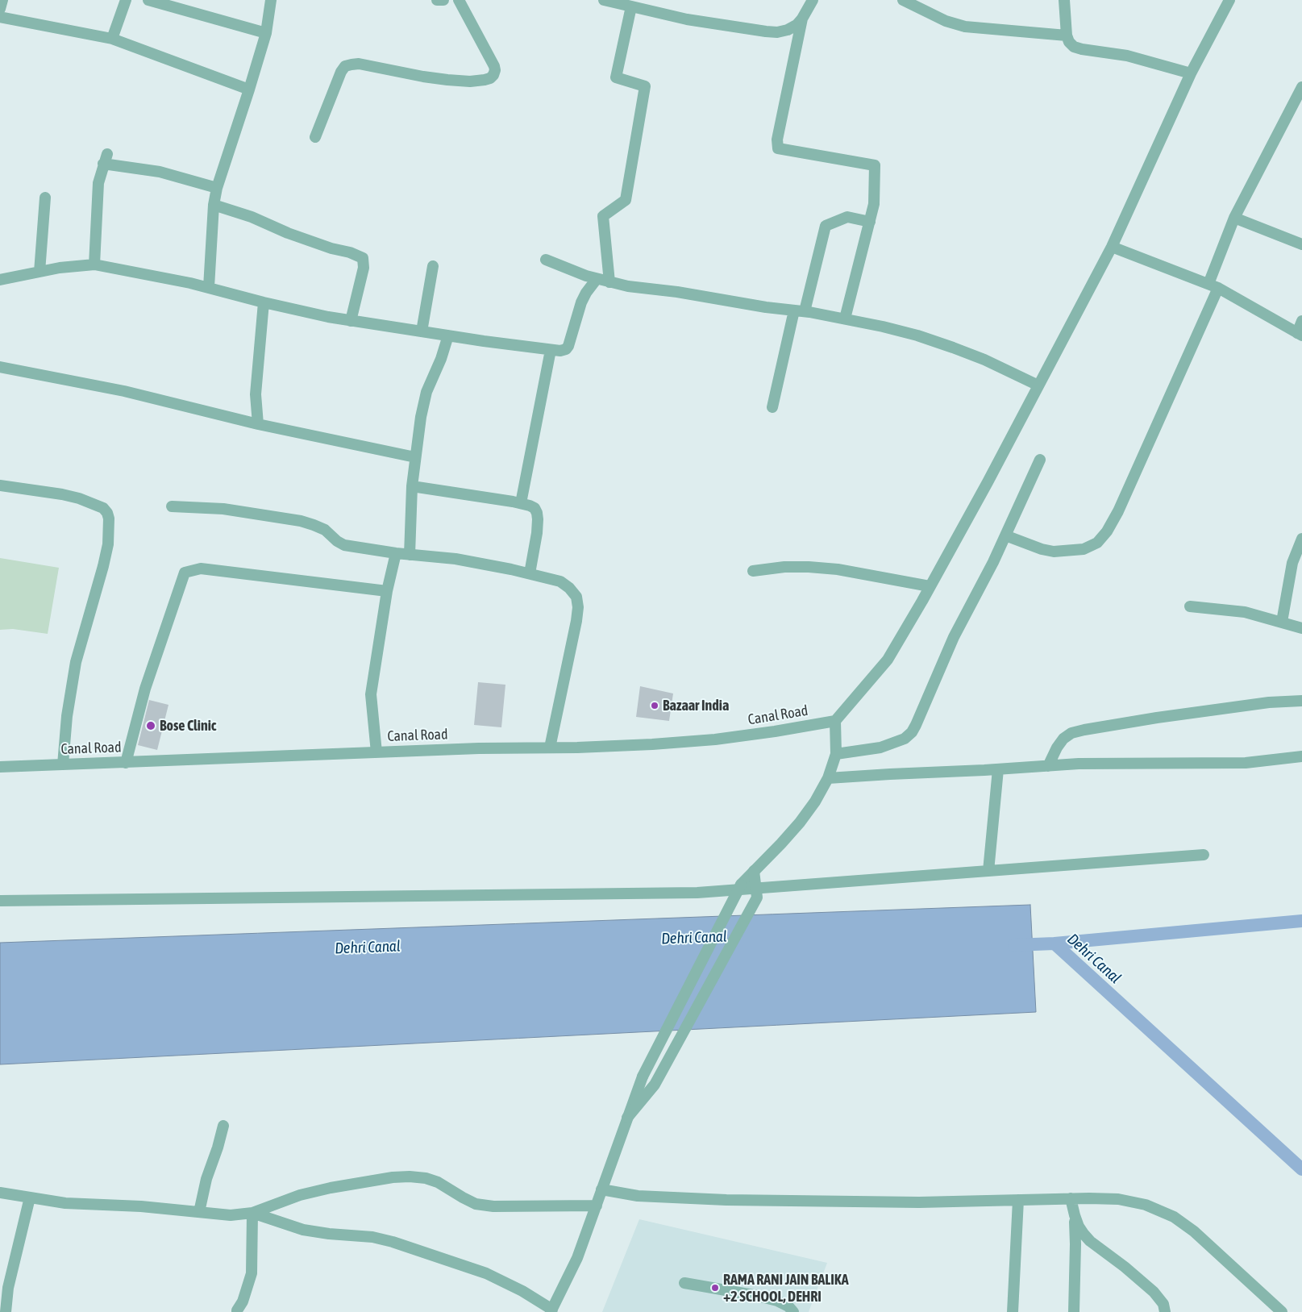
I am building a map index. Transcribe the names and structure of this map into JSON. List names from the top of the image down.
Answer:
{
  "streets": {
    "street": ["Canal Road"]
  },
  "water": ["Dehri Canal"],
  "places": ["Bazaar India", "Bose Clinic", "RAMA RANI JAIN BALIKA +2 SCHOOL, DEHRI"]
}
